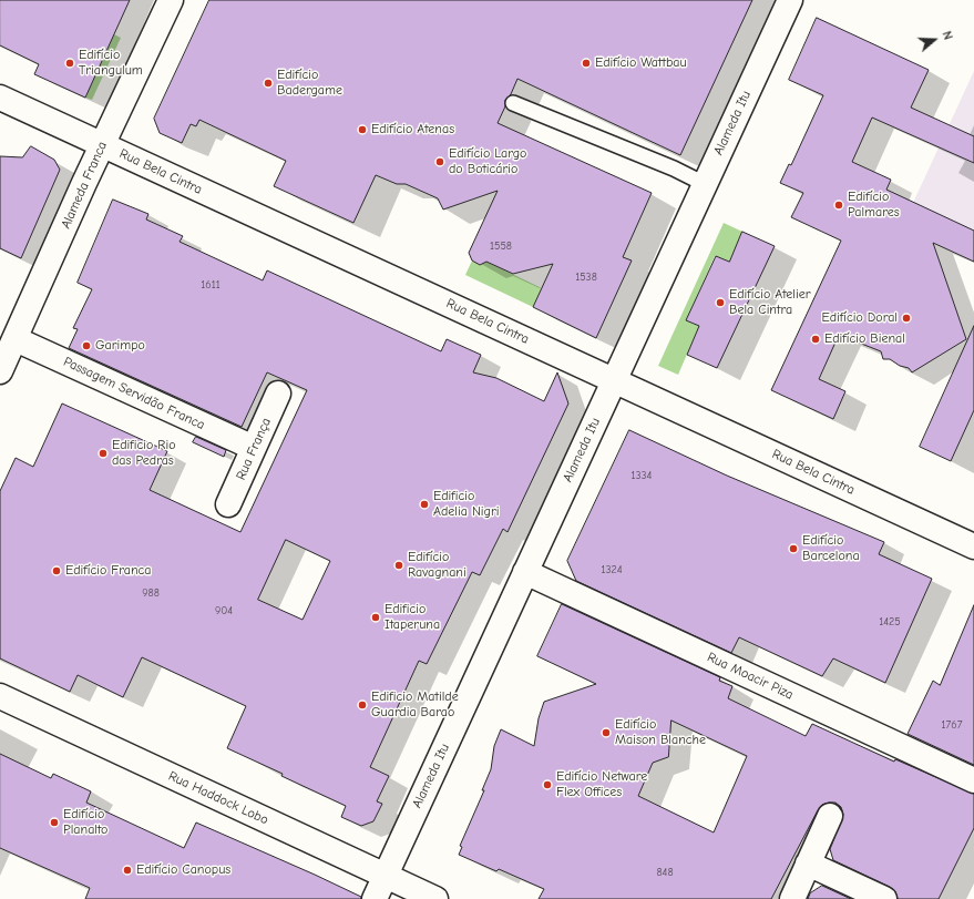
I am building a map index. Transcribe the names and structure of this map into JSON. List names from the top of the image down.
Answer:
{
  "streets": {
    "street": [
      "Alameda Itu",
      "Rua Bela Cintra",
      "Alameda Franca",
      "Passagem Servidão Franca",
      "Rua França",
      "Rua Moacir Piza",
      "Rua Haddock Lobo"
    ]
  },
  "crossings": [
    ["Alameda Itu", "Rua Bela Cintra"],
    ["Alameda Itu", "Rua Moacir Piza"],
    ["Alameda Itu", "Rua Haddock Lobo"],
    ["Rua Bela Cintra", "Alameda Franca"],
    ["Alameda Franca", "Passagem Servidão Franca"],
    ["Passagem Servidão Franca", "Rua França"]
  ],
  "places": [
    "Edifício Triangulum",
    "Edifício Wattbau",
    "Edifício Badergame",
    "Edifício Atenas",
    "Edifício Largo do Boticário",
    "Edifício Palmares",
    "Edifício Atelier Bela Cintra",
    "Edifício Doral",
    "Edifício Bienal",
    "Garimpo",
    "Edificio Rio das Pedras",
    "Edificio Adelia Nigri",
    "Edifício Barcelona",
    "Edifício Ravagnani",
    "Edifício Franca",
    "Edificio Itaperuna",
    "Edificio Matilde Guardia Barao",
    "Edifício Maison Blanche",
    "Edifício Netware Flex Offices",
    "Edifício Planalto",
    "Edifício Canopus"
  ],
  "house_numbers": [
    "1558",
    "1538",
    "1611",
    "1334",
    "1324",
    "988",
    "904",
    "1425",
    "1767",
    "848"
  ],
  "north": "right"
}
